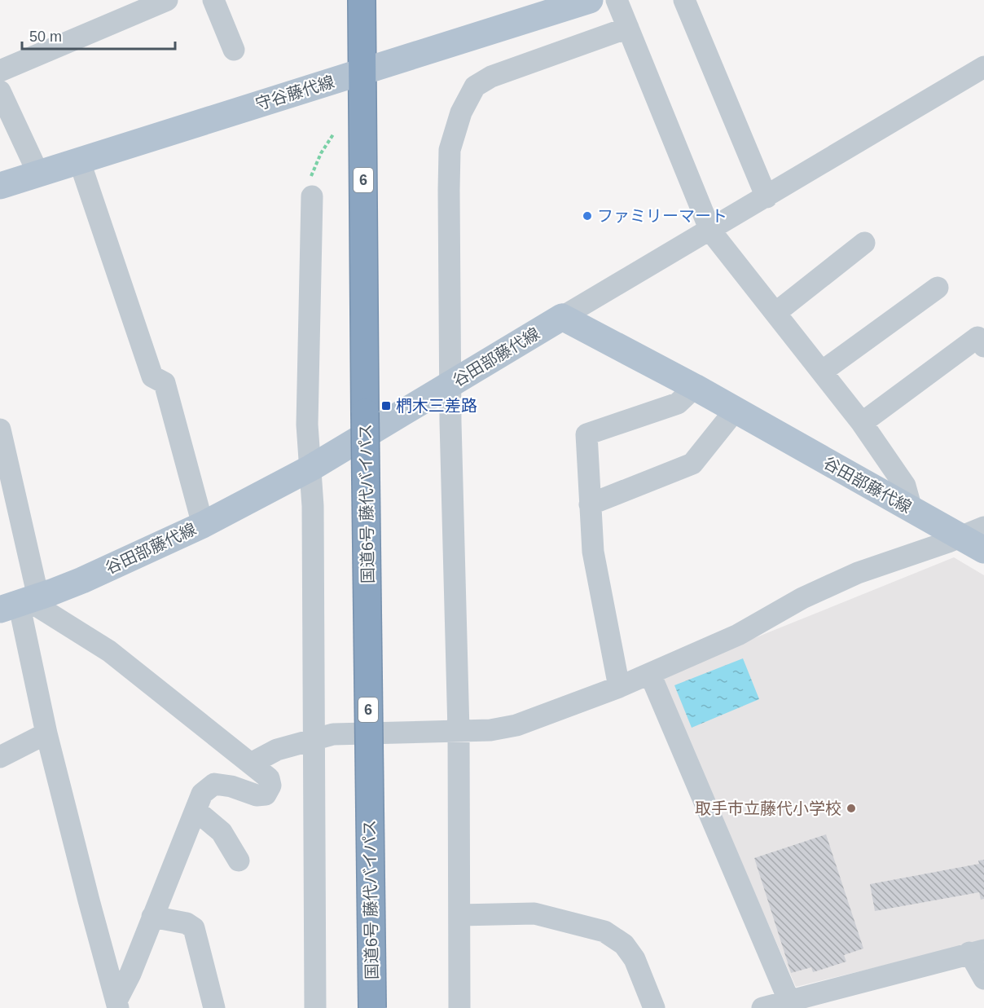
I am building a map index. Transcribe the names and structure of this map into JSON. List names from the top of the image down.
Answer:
{
  "streets": {
    "highway": ["6", "国道6号 藤代バイパス"],
    "main road": ["守谷藤代線", "谷田部藤代線"]
  },
  "crossings": [
    ["守谷藤代線", "国道6号 藤代バイパス"]
  ],
  "places": {
    "other": ["ファミリーマート", "取手市立藤代小学校"],
    "transit": ["椚木三差路"]
  },
  "scale_bar": "50 m"
}
